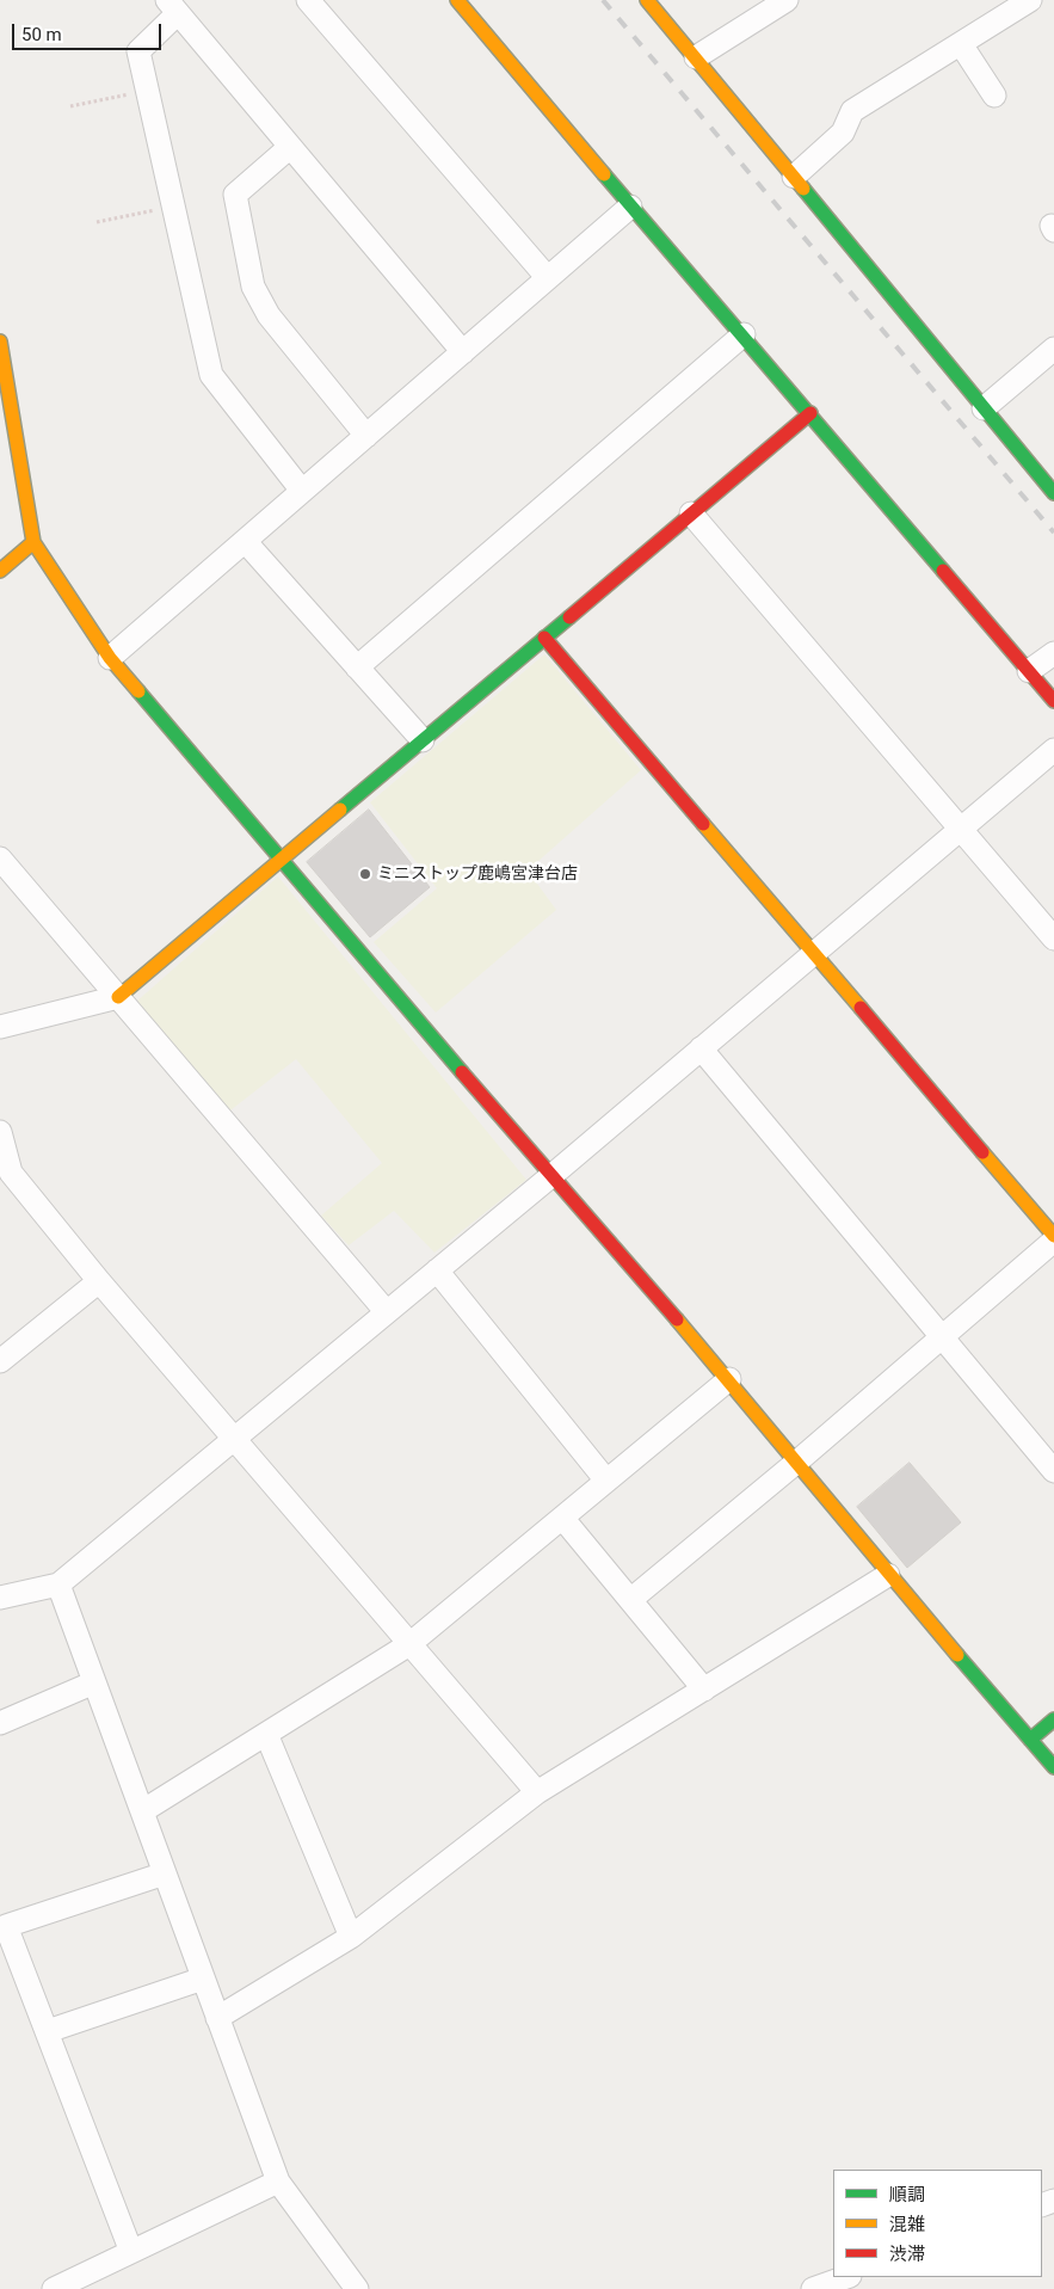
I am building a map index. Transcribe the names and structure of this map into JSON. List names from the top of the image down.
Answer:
{
  "places": ["ミニストップ鹿嶋宮津台店"],
  "legend": ["順調", "混雑", "渋滞"],
  "scale_bar": "50 m"
}
